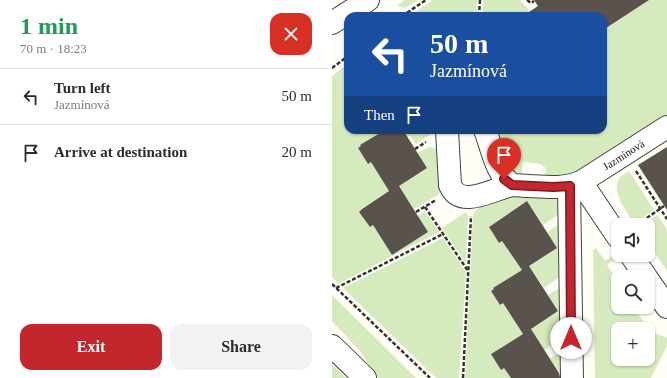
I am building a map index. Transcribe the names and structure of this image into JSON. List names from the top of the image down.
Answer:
{
  "streets": {
    "street": ["Jazmínová"]
  },
  "page": {
    "heading": ["1 min", "70 m · 18:23"],
    "turn": ["50 m", "Jazmínová"],
    "list": [
      {
        "name": "Turn left",
        "note": "Jazmínová",
        "value": "50 m"
      },
      {
        "name": "Arrive at destination",
        "value": "20 m"
      }
    ],
    "then": "Then",
    "map_buttons": "+",
    "buttons": ["Exit", "Share"]
  }
}
